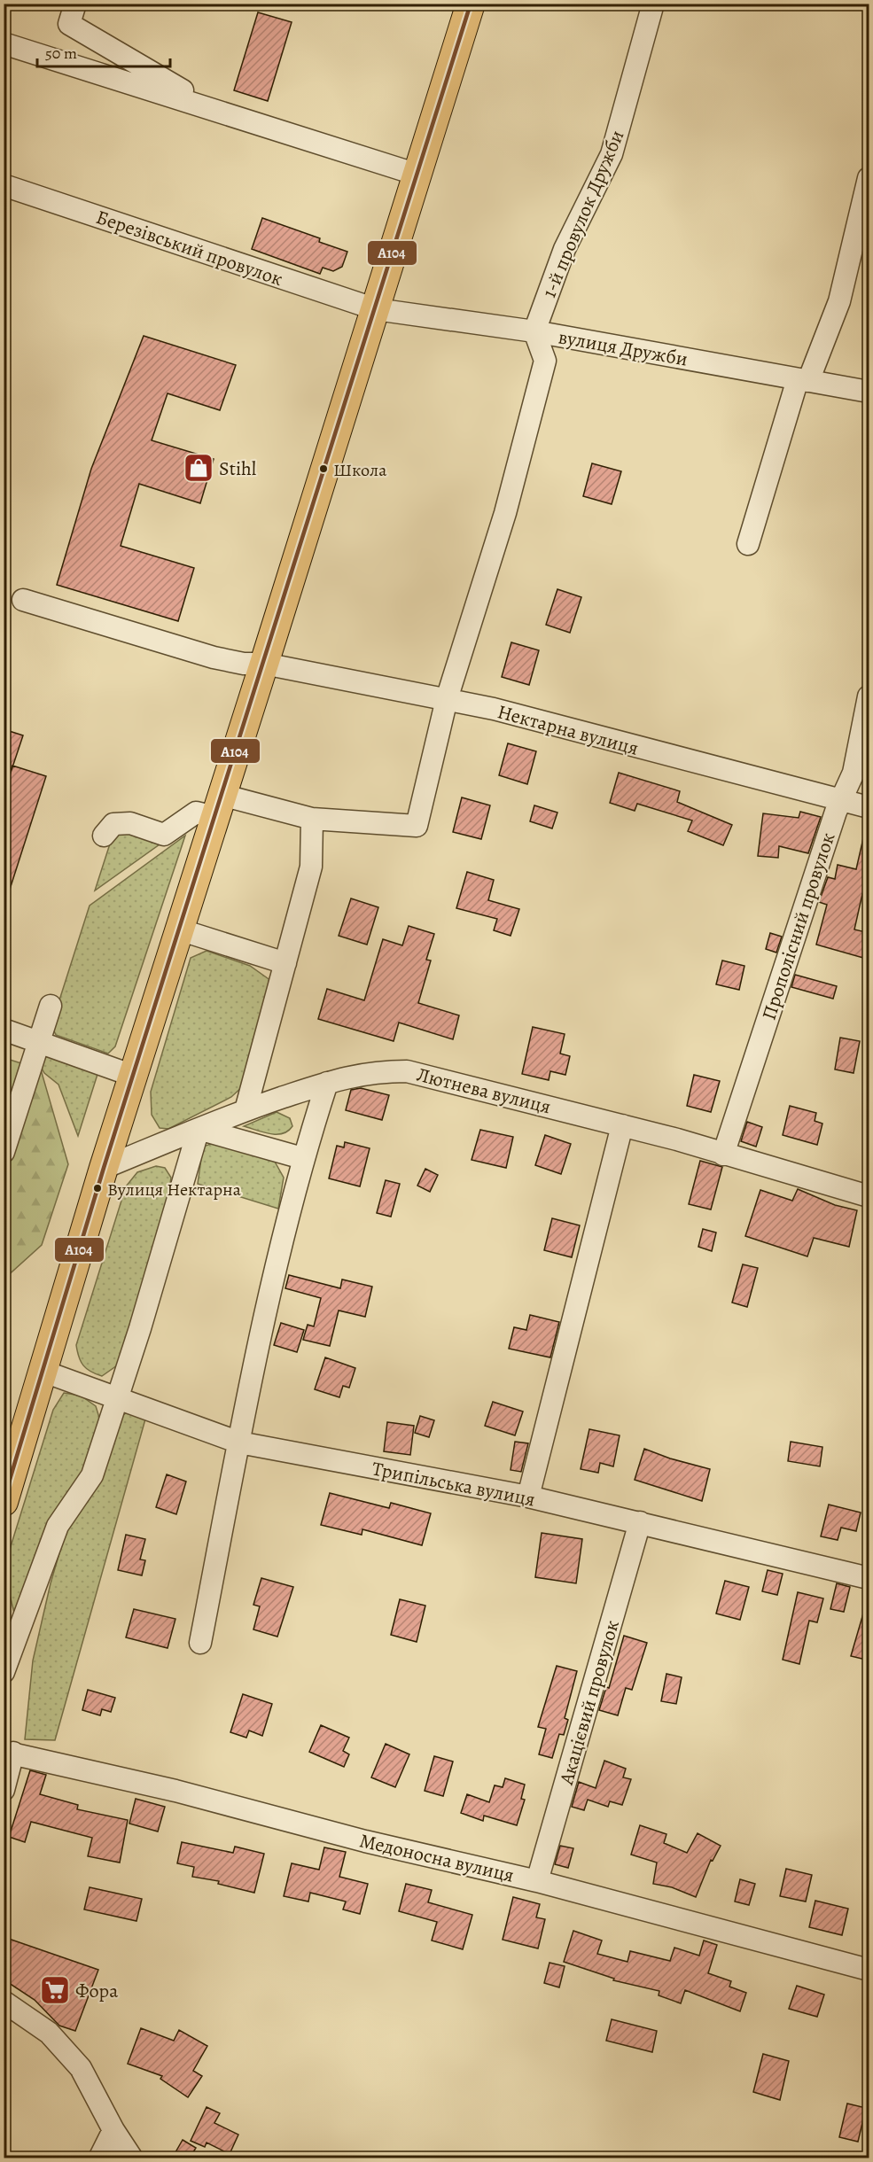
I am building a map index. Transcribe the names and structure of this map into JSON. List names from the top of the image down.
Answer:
{
  "streets": {
    "street": [
      "1-й провулок Дружби",
      "Березівський провулок",
      "вулиця Дружби",
      "Нектарна вулиця",
      "Прополісний провулок",
      "Лютнева вулиця",
      "Трипільська вулиця",
      "Акацієвий провулок",
      "Медоносна вулиця"
    ]
  },
  "crossings": [
    ["1-й провулок Дружби", "вулиця Дружби"],
    ["Березівський провулок", "вулиця Дружби"],
    ["Нектарна вулиця", "Прополісний провулок"],
    ["Прополісний провулок", "Лютнева вулиця"],
    ["Трипільська вулиця", "Акацієвий провулок"],
    ["Акацієвий провулок", "Медоносна вулиця"]
  ],
  "places": {
    "shop": ["Stihl"],
    "other": ["Школа", "Вулиця Нектарна"],
    "supermarket": ["Фора"]
  },
  "lines": ["transit line А104"],
  "scale_bar": "50 m"
}
